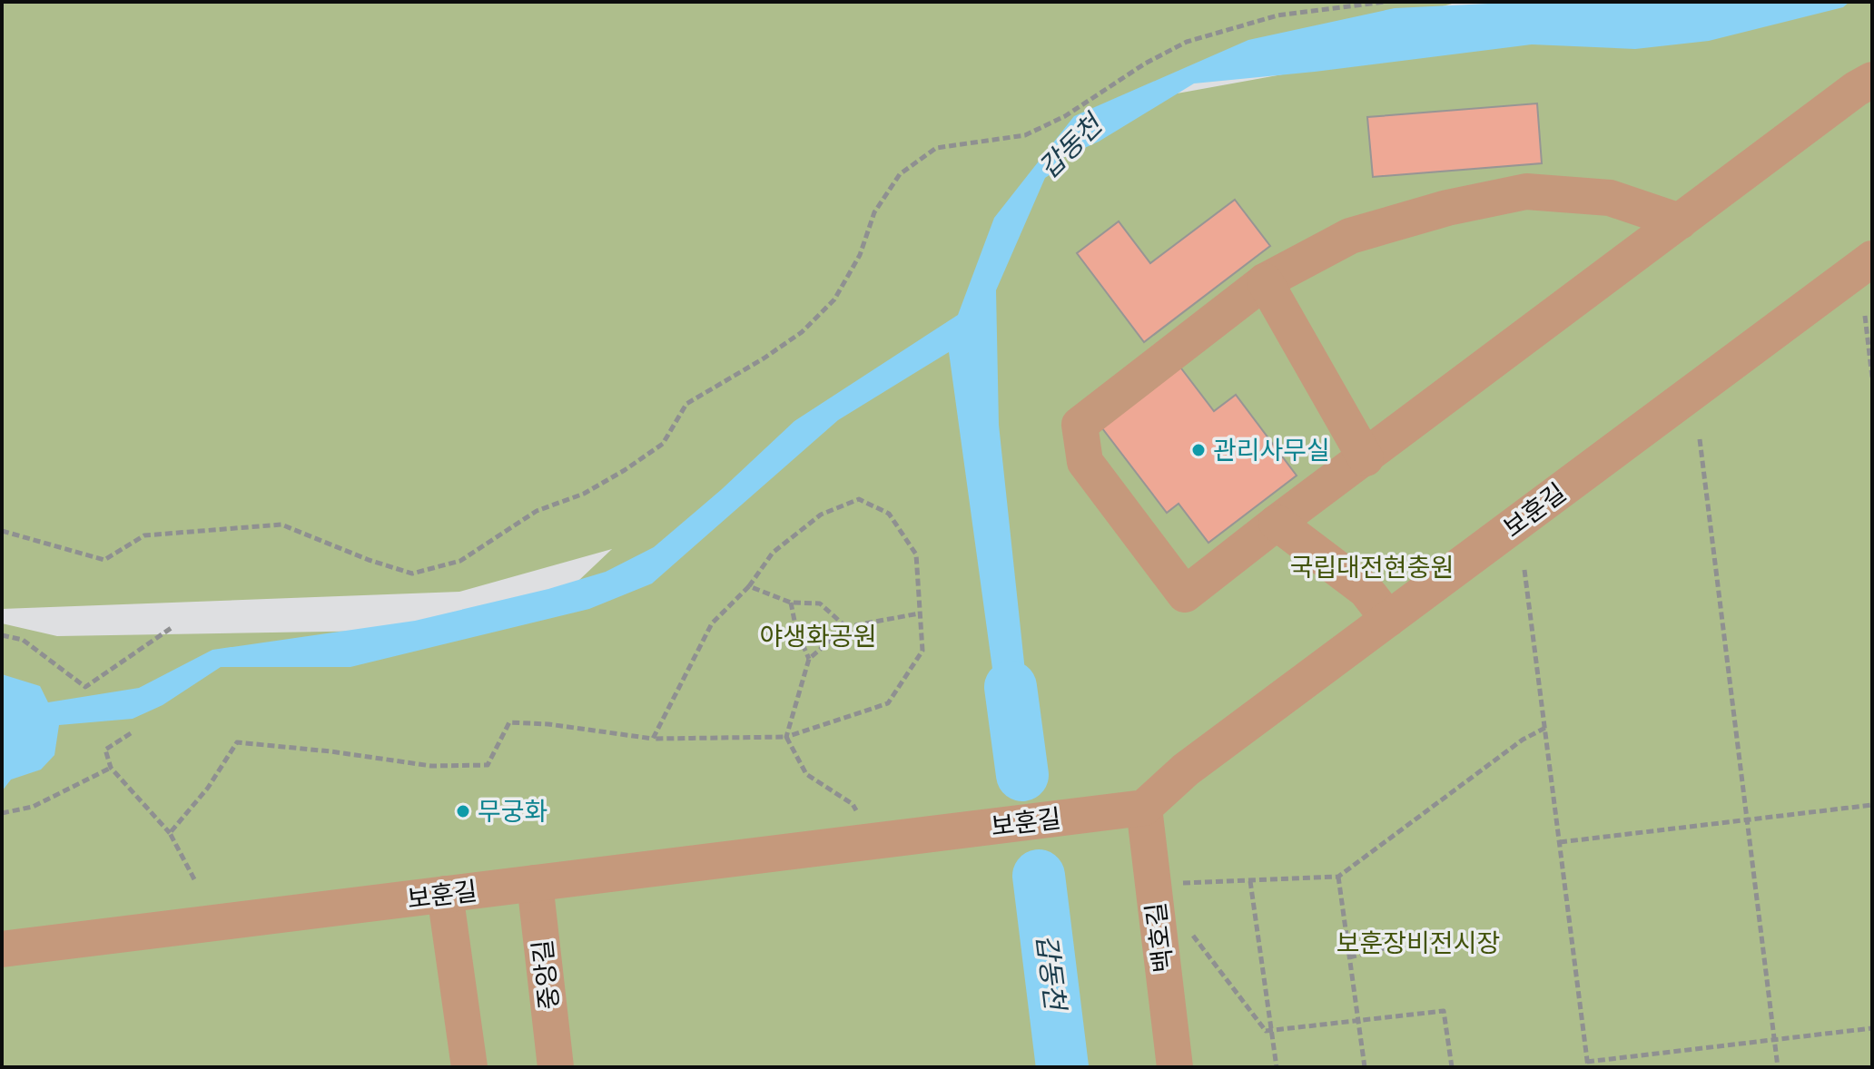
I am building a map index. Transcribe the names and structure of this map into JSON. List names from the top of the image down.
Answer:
{
  "streets": {
    "lane": ["보훈길", "백호길", "중앙길"]
  },
  "crossings": [
    ["보훈길", "백호길"],
    ["보훈길", "중앙길"]
  ],
  "water": ["갑동천"],
  "parks": ["국립대전현충원", "야생화공원", "보훈장비전시장"],
  "places": ["관리사무실", "무궁화"]
}
